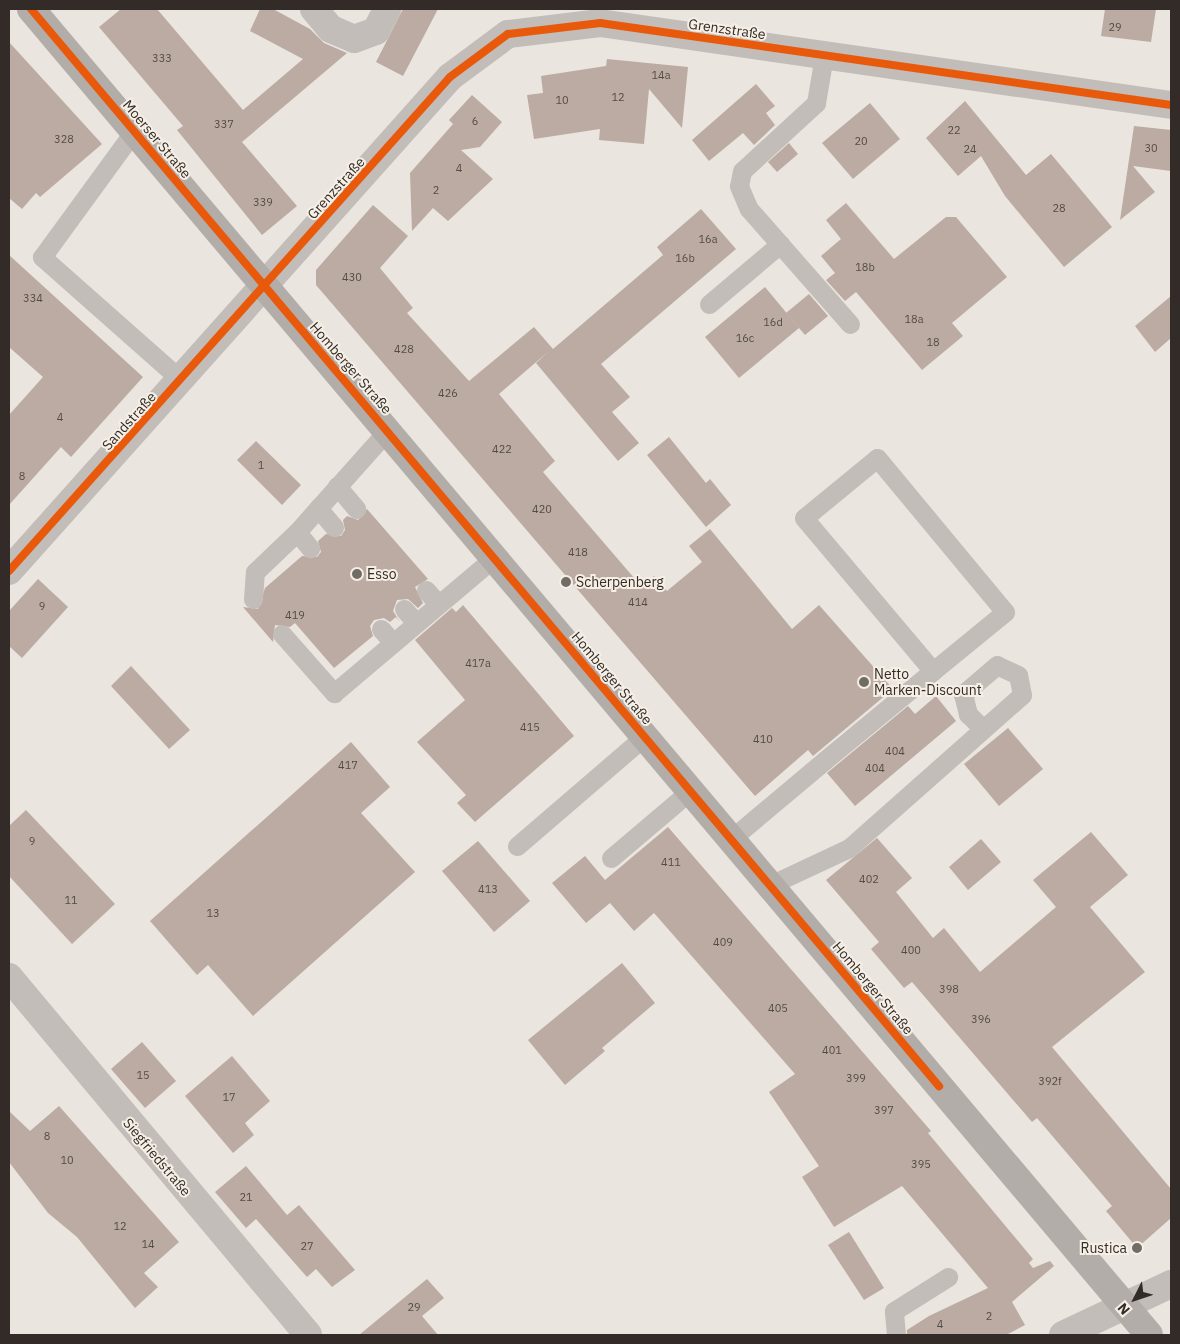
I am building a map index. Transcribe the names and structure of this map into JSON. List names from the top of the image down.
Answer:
{
  "streets": {
    "main road": ["Moerser Straße", "Homberger Straße"],
    "street": ["Grenzstraße", "Sandstraße", "Siegfriedstraße"]
  },
  "crossings": [
    ["Grenzstraße", "Moerser Straße"],
    ["Grenzstraße", "Homberger Straße"],
    ["Grenzstraße", "Sandstraße"],
    ["Moerser Straße", "Homberger Straße"],
    ["Moerser Straße", "Sandstraße"],
    ["Homberger Straße", "Sandstraße"]
  ],
  "places": [
    "Esso",
    "Scherpenberg",
    "Netto Marken-Discount",
    "Rustica"
  ],
  "house_numbers": [
    "29",
    "333",
    "14a",
    "12",
    "10",
    "6",
    "337",
    "22",
    "328",
    "20",
    "30",
    "24",
    "4",
    "2",
    "339",
    "28",
    "16a",
    "16b",
    "18b",
    "430",
    "334",
    "18a",
    "16d",
    "16c",
    "18",
    "428",
    "426",
    "4",
    "422",
    "1",
    "8",
    "420",
    "418",
    "414",
    "9",
    "419",
    "417a",
    "415",
    "410",
    "404",
    "417",
    "404",
    "9",
    "411",
    "402",
    "413",
    "11",
    "13",
    "409",
    "400",
    "398",
    "405",
    "396",
    "401",
    "15",
    "399",
    "392f",
    "17",
    "397",
    "8",
    "10",
    "395",
    "21",
    "12",
    "14",
    "27",
    "29",
    "2",
    "4"
  ],
  "north": "bottom left"
}
